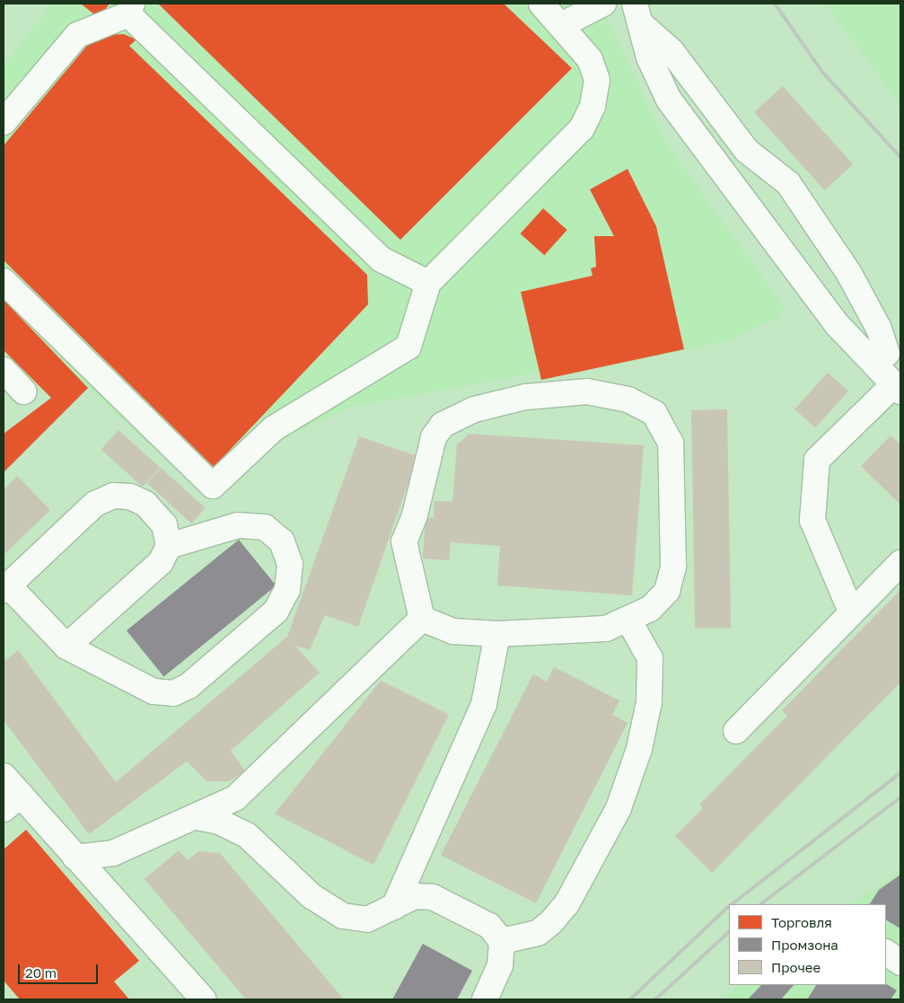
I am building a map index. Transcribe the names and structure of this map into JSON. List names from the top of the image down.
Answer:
{
  "legend": ["Торговля", "Промзона", "Прочее"],
  "scale_bar": "20 m"
}
